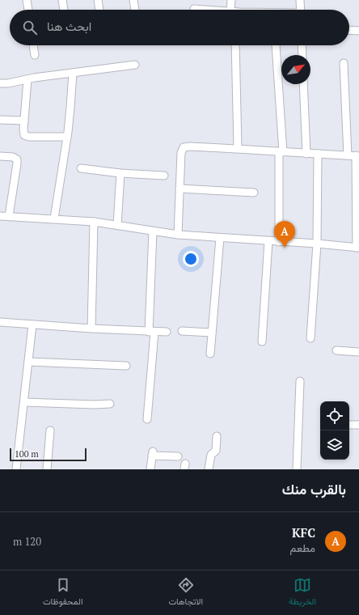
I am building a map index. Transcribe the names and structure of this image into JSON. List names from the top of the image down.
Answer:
{
  "scale_bar": "100 m",
  "north": "top right",
  "page": {
    "search": "ابحث هنا",
    "pins": "A",
    "scale": "100 m",
    "heading": "بالقرب منك",
    "list": [
      {
        "mark": "A",
        "name": "KFC",
        "note": "مطعم",
        "value": "120 m"
      }
    ],
    "nav": ["الخريطة", "الاتجاهات", "المحفوظات"]
  }
}
